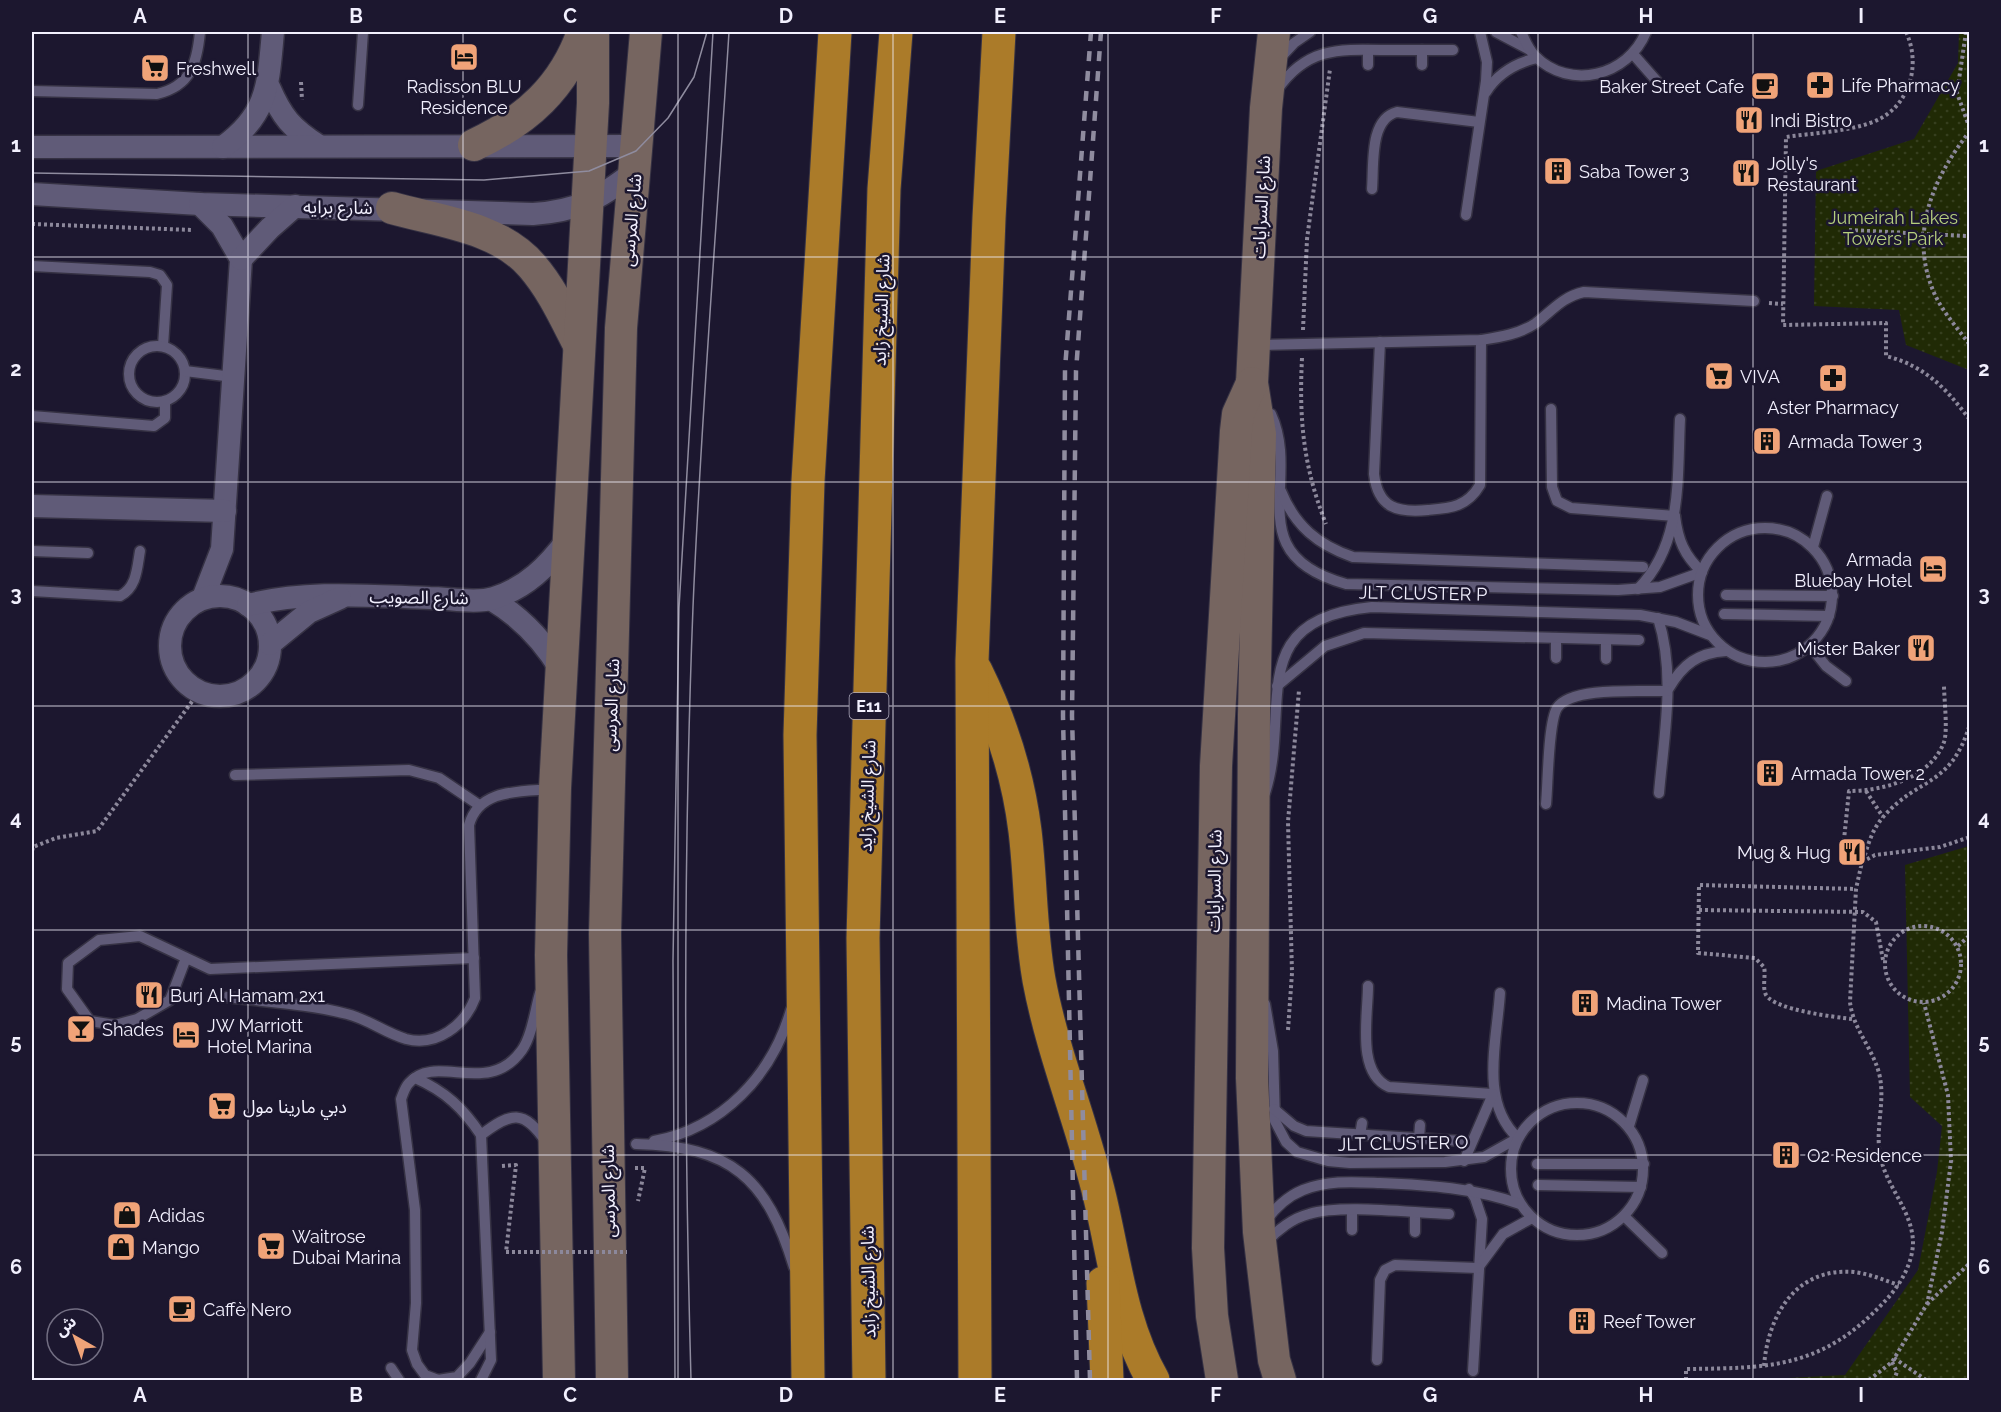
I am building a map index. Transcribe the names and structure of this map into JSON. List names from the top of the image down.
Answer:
{
  "streets": {
    "highway": ["شارع الشيخ زايد", "E11"],
    "main road": ["شارع السرايات", "شارع المرسى"],
    "street": ["شارع برايه", "شارع الصويب"],
    "lane": ["JLT CLUSTER P", "JLT CLUSTER O"]
  },
  "crossings": [
    ["شارع برايه", "شارع المرسى"],
    ["شارع السرايات", "JLT CLUSTER P"],
    ["شارع السرايات", "JLT CLUSTER O"]
  ],
  "parks": ["Jumeirah Lakes Towers Park"],
  "places": {
    "hotel": ["Radisson BLU Residence", "Armada Bluebay Hotel", "JW Marriott Hotel Marina"],
    "supermarket": [
      "Freshwell",
      "VIVA",
      "دبي مارينا مول",
      "Waitrose Dubai Marina"
    ],
    "pharmacy": ["Life Pharmacy", "Aster Pharmacy"],
    "cafe": ["Baker Street Cafe", "Caffè Nero"],
    "restaurant": [
      "Indi Bistro",
      "Jolly's Restaurant",
      "Mister Baker",
      "Mug & Hug",
      "Burj Al Hamam 2x1"
    ],
    "building": [
      "Saba Tower 3",
      "Armada Tower 3",
      "Armada Tower 2",
      "Madina Tower",
      "O2 Residence",
      "Reef Tower"
    ],
    "bar": ["Shades"],
    "shop": ["Adidas", "Mango"]
  },
  "north": "top left",
  "grid": {
    "columns": [
      "A",
      "B",
      "C",
      "D",
      "E",
      "F",
      "G",
      "H",
      "I"
    ],
    "rows": [
      "1",
      "2",
      "3",
      "4",
      "5",
      "6"
    ]
  }
}
